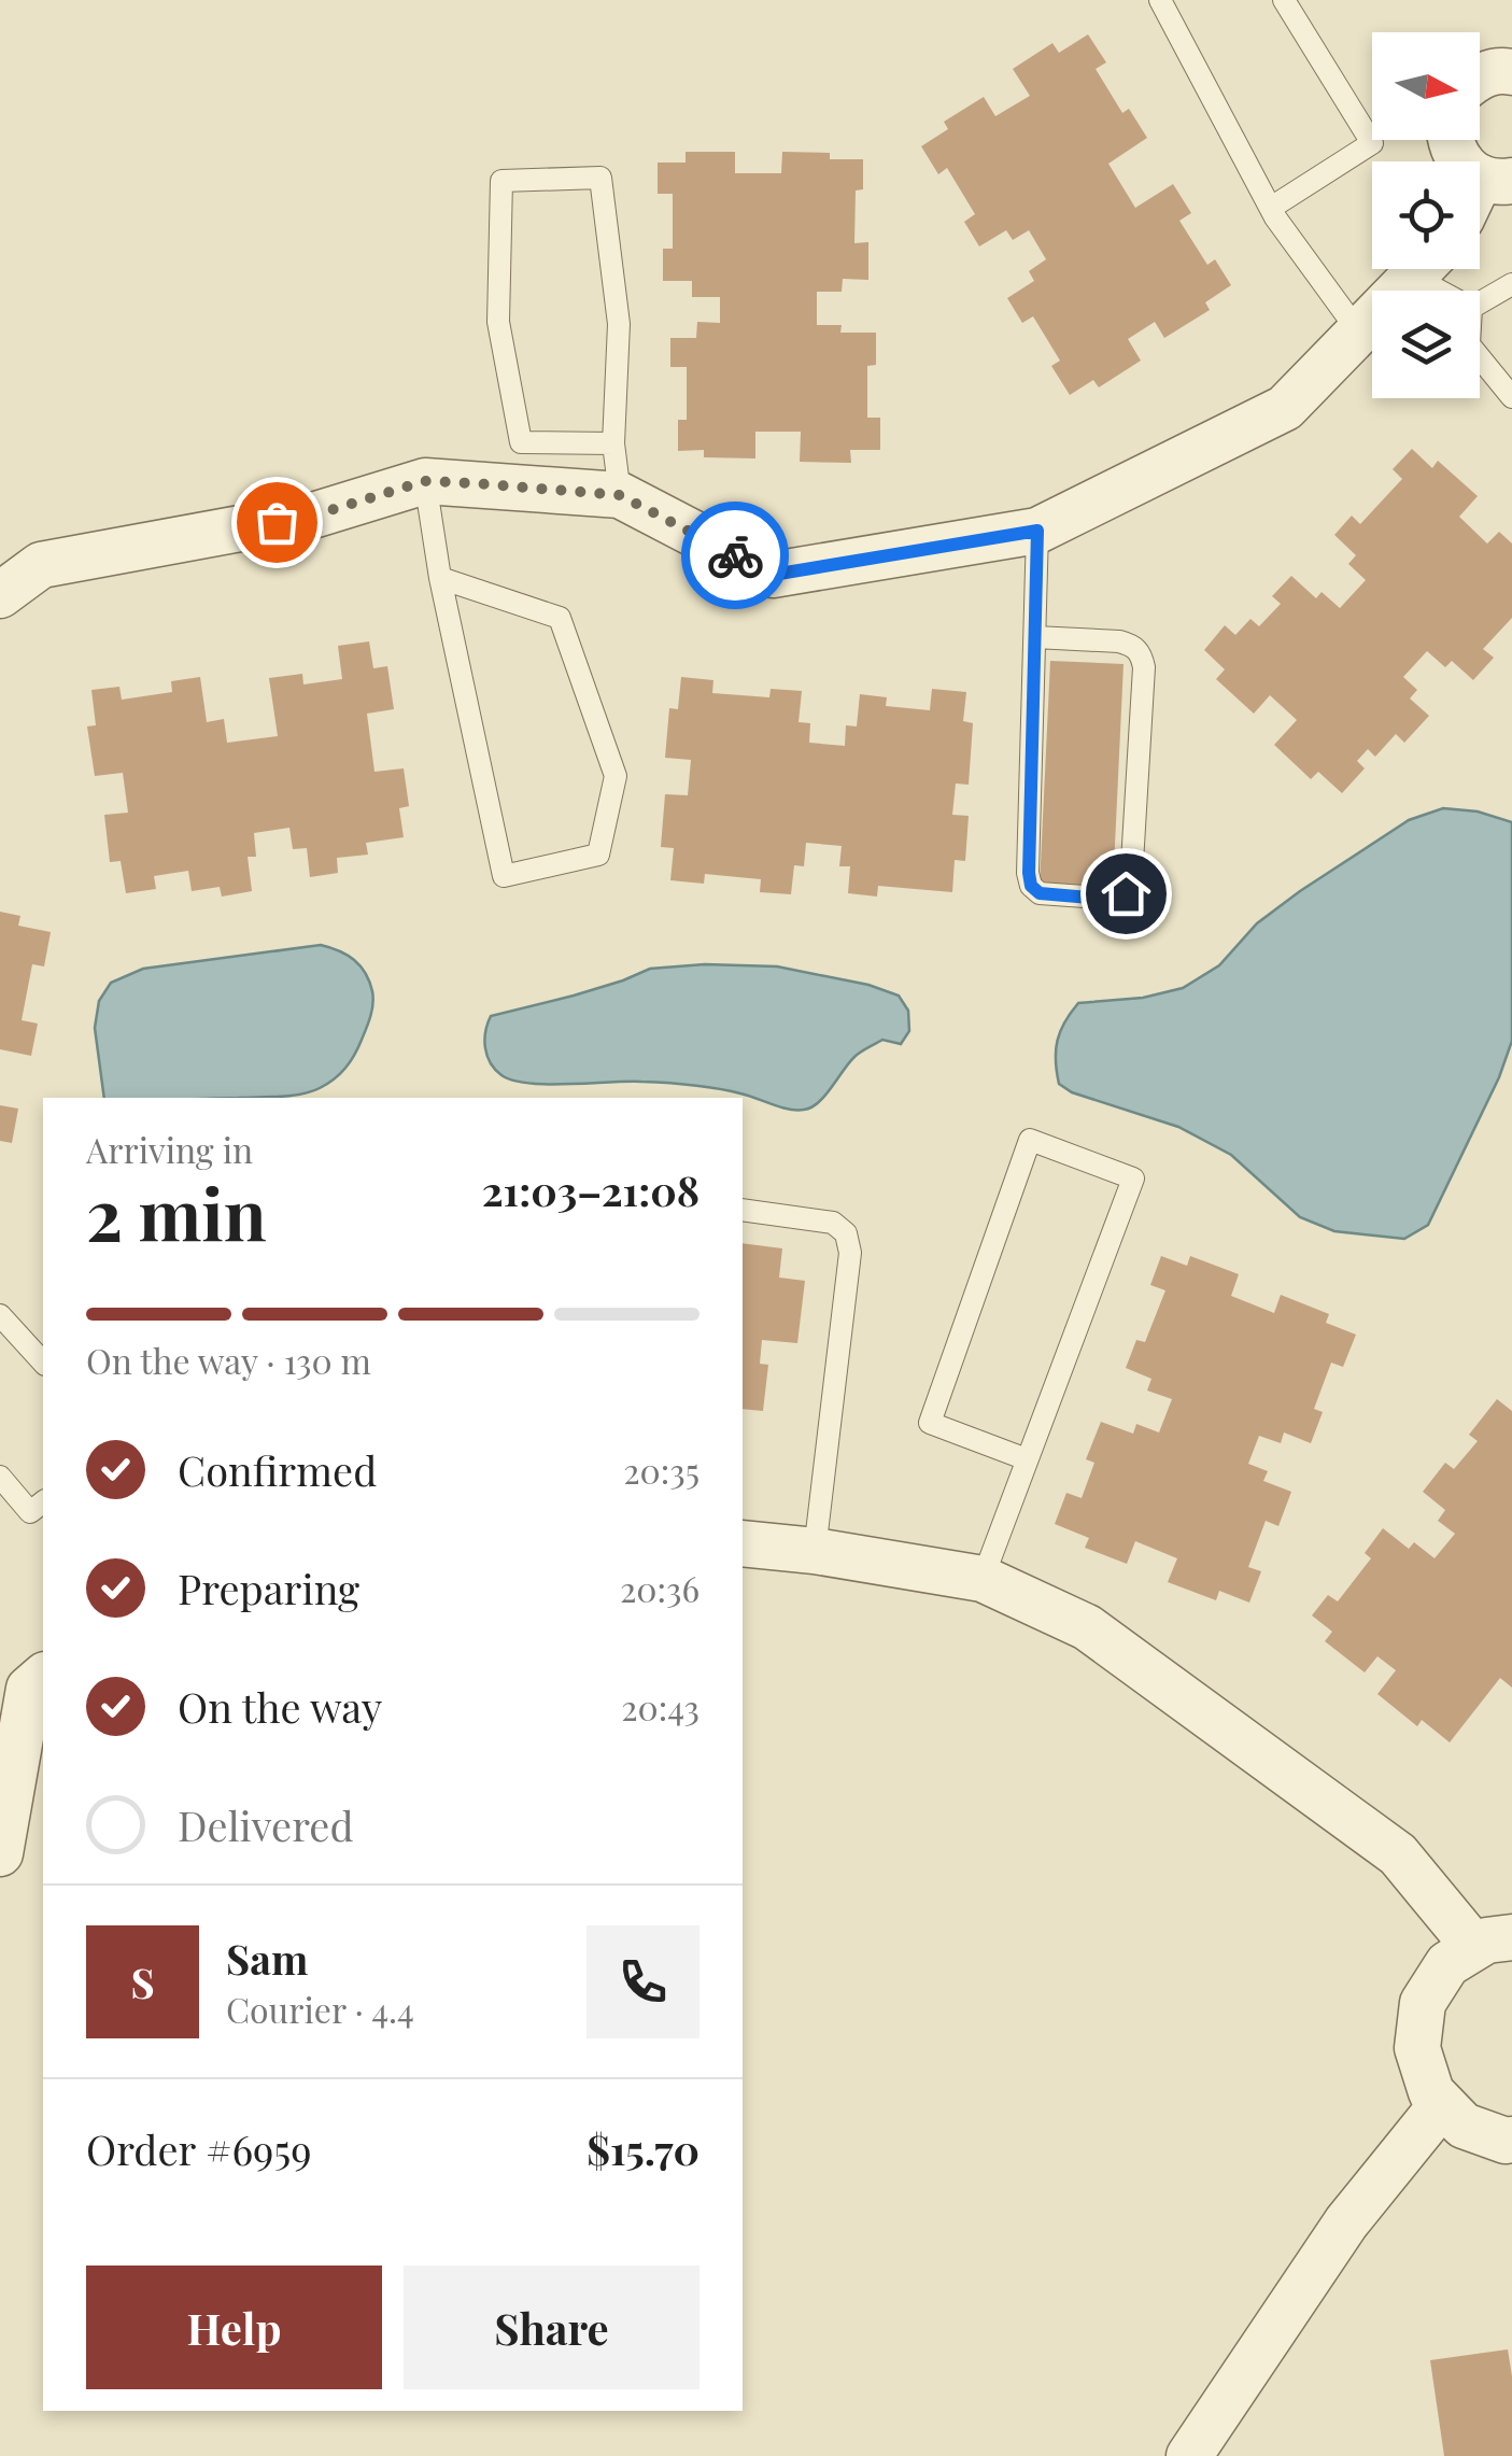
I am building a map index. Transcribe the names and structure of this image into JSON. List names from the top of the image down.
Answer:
{
  "north": "right",
  "page": {
    "heading": ["2 min", "Arriving in", "21:03–21:08"],
    "panel": [
      "Sam",
      "Courier · 4.4",
      "Order #6959",
      "$15.70"
    ],
    "bar": "On the way · 130 m",
    "list": [
      ["Confirmed", "20:35"],
      ["Preparing", "20:36"],
      ["On the way", "20:43"],
      "Delivered"
    ],
    "round": "S",
    "buttons": ["Help", "Share"]
  }
}
